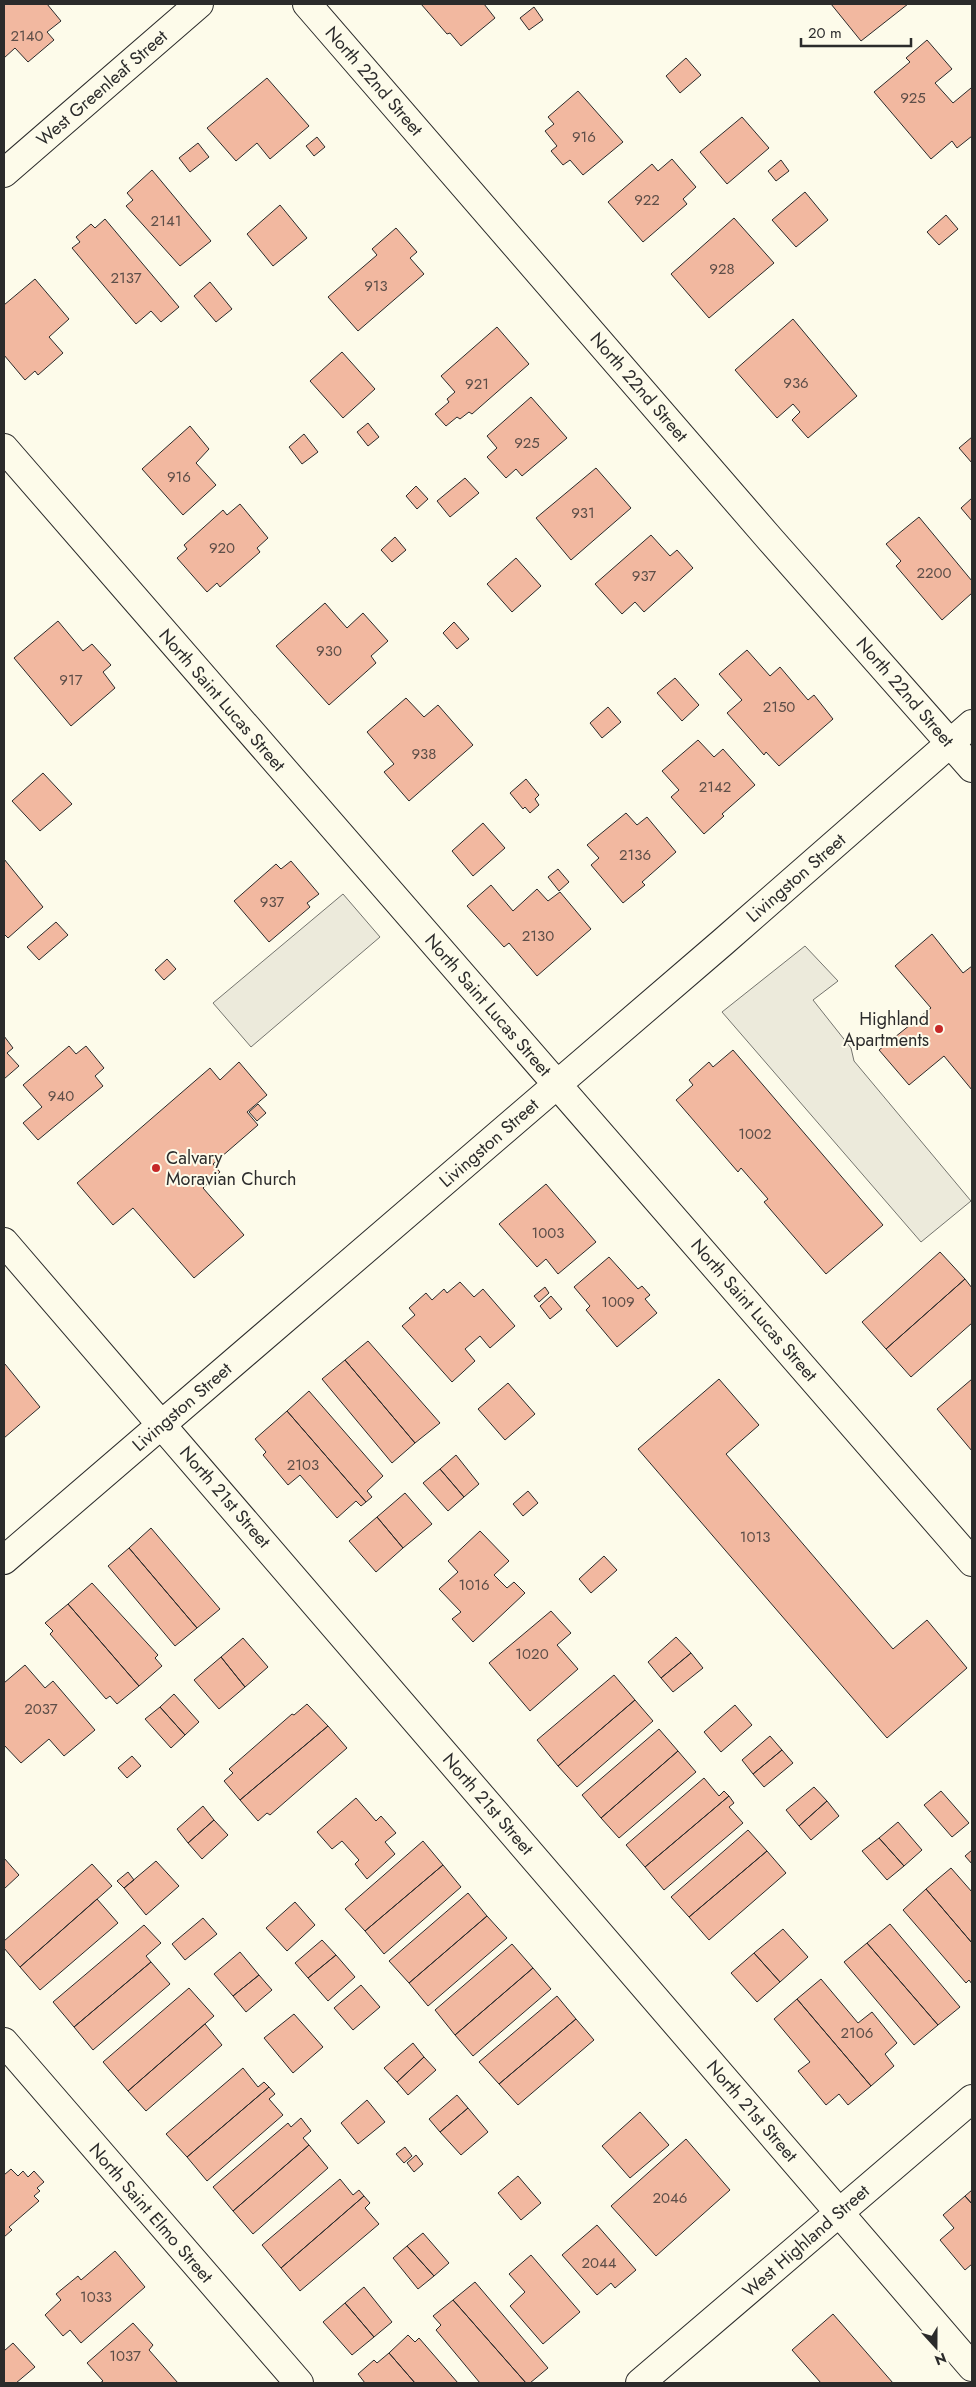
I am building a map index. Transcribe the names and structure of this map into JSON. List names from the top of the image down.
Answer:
{
  "streets": {
    "street": [
      "North 22nd Street",
      "West Greenleaf Street",
      "North Saint Lucas Street",
      "Livingston Street",
      "North 21st Street",
      "North Saint Elmo Street",
      "West Highland Street"
    ]
  },
  "crossings": [
    ["North 22nd Street", "Livingston Street"],
    ["North Saint Lucas Street", "Livingston Street"],
    ["Livingston Street", "North 21st Street"],
    ["North 21st Street", "West Highland Street"]
  ],
  "places": ["Highland Apartments", "Calvary Moravian Church"],
  "house_numbers": [
    "2140",
    "925",
    "916",
    "922",
    "2141",
    "928",
    "2137",
    "913",
    "936",
    "921",
    "925",
    "916",
    "931",
    "920",
    "2200",
    "937",
    "930",
    "917",
    "2150",
    "938",
    "2142",
    "2136",
    "937",
    "2130",
    "940",
    "1002",
    "1003",
    "1009",
    "2103",
    "1013",
    "1016",
    "1020",
    "2037",
    "2106",
    "2046",
    "2044",
    "1033",
    "1037"
  ],
  "scale_bar": "20 m",
  "north": "bottom"
}
